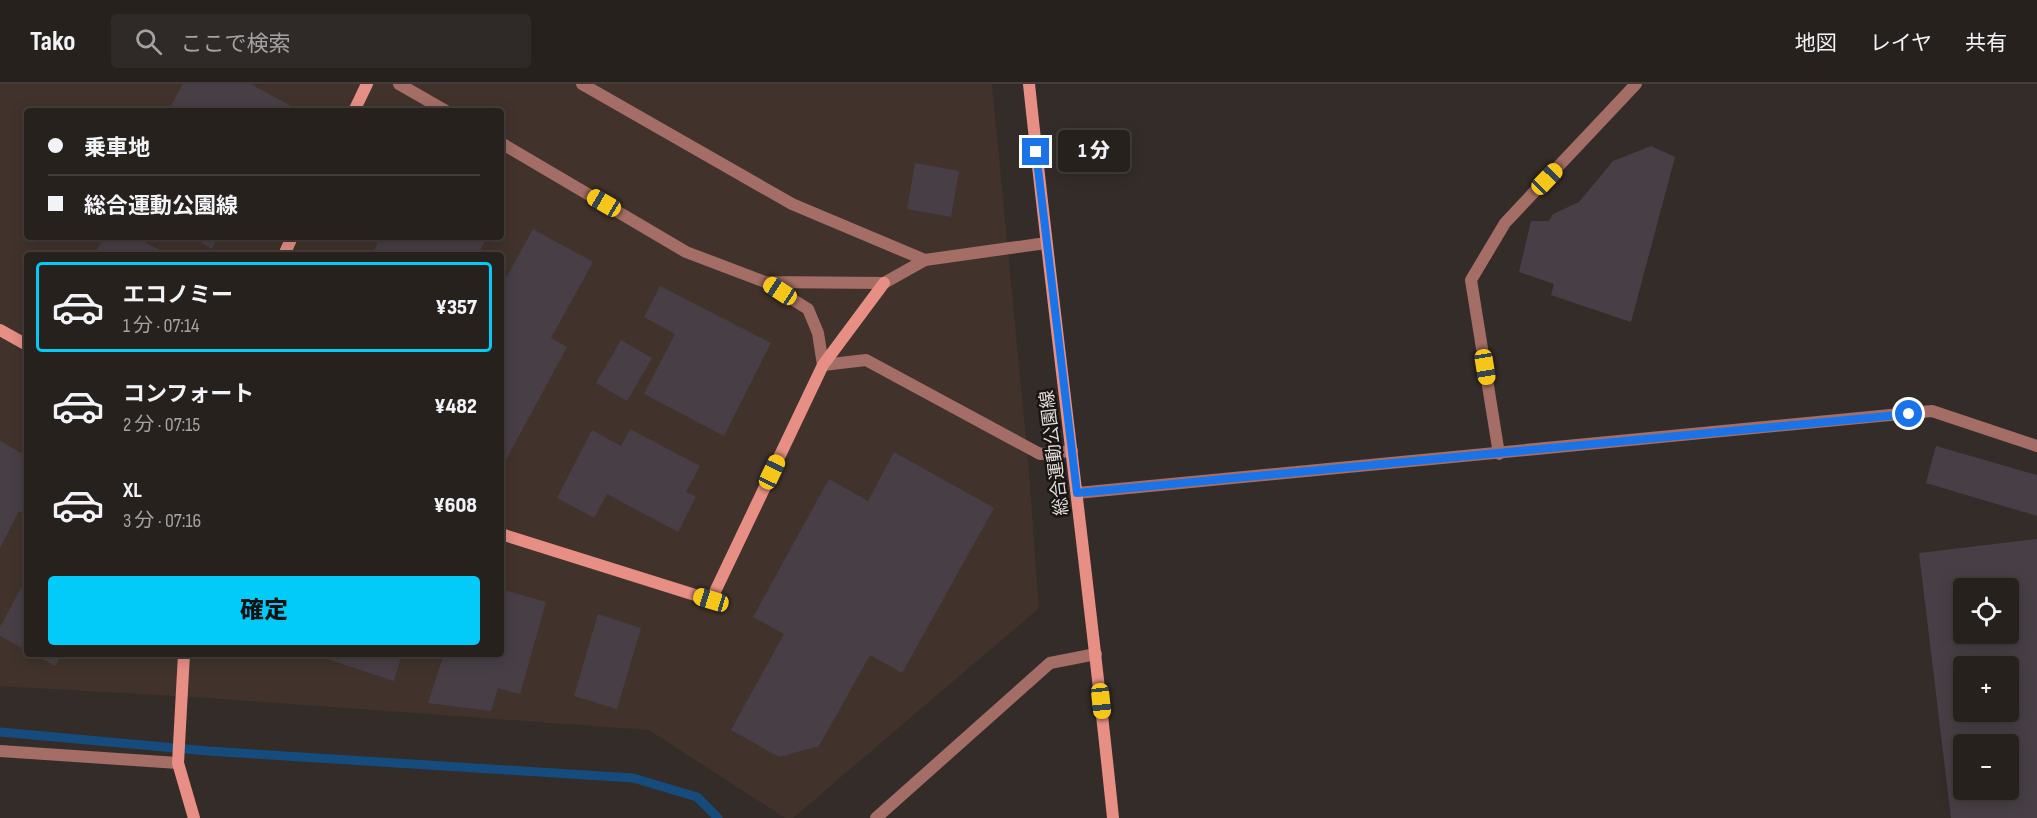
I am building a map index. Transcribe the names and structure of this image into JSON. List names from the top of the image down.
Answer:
{
  "streets": {
    "street": ["総合運動公園線"]
  },
  "page": {
    "header": "Tako",
    "search": "ここで検索",
    "nav": ["地図", "レイヤ", "共有"],
    "banner": ["乗車地", "総合運動公園線"],
    "bubble": "1 分",
    "list": [
      {
        "name": "エコノミー",
        "note": "1 分 · 07:14",
        "value": "¥357"
      },
      {
        "name": "コンフォート",
        "note": "2 分 · 07:15",
        "value": "¥482"
      },
      {
        "name": "XL",
        "note": "3 分 · 07:16",
        "value": "¥608"
      }
    ],
    "buttons": "確定",
    "map_buttons": ["+", "−"]
  }
}
